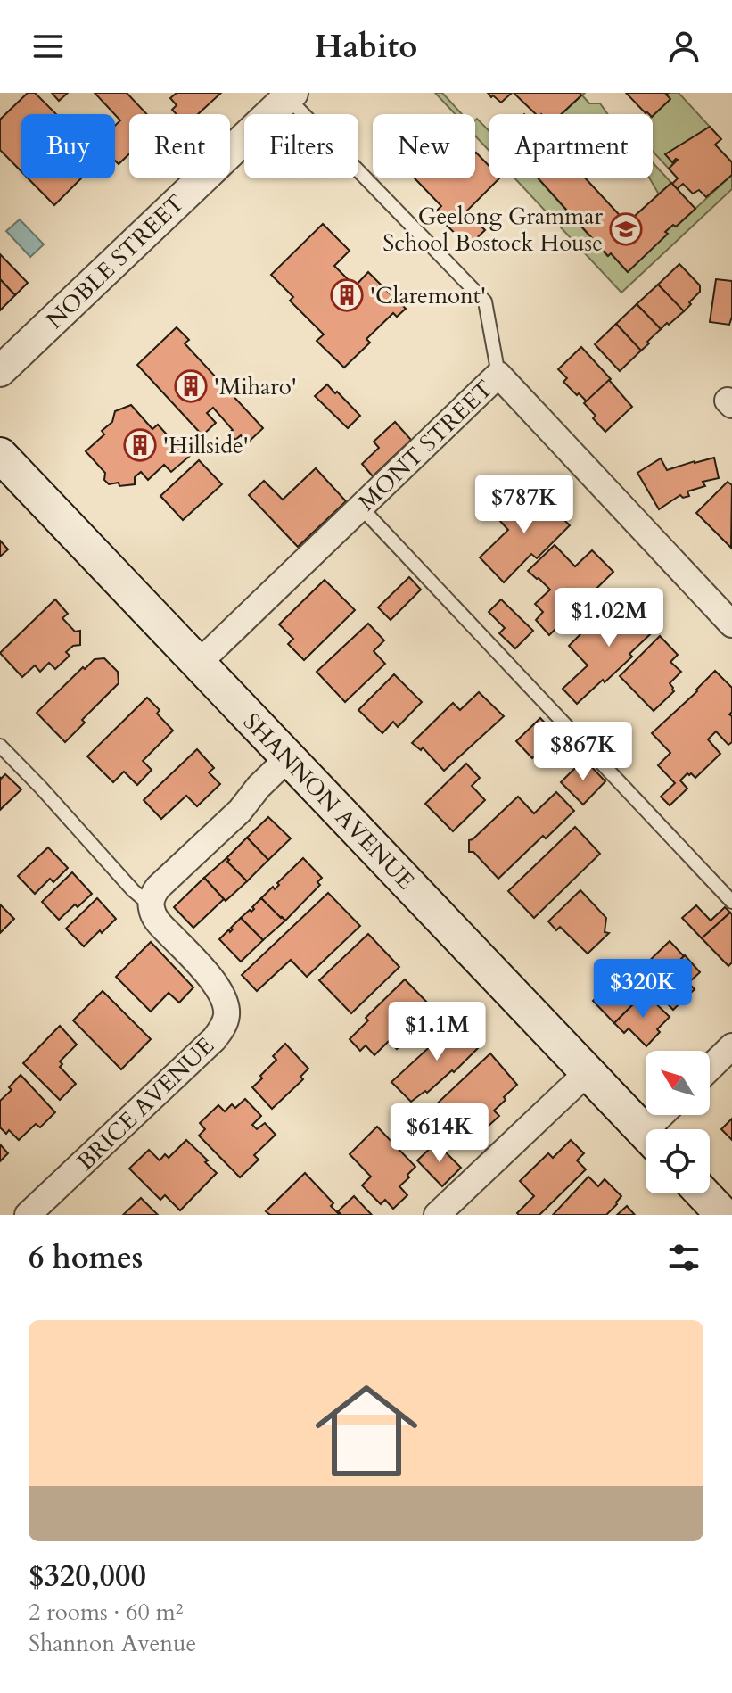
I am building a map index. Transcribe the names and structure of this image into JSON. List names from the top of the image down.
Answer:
{
  "streets": {
    "main road": ["SHANNON AVENUE"],
    "street": ["NOBLE STREET", "MONT STREET", "BRICE AVENUE"]
  },
  "crossings": [
    ["MONT STREET", "SHANNON AVENUE"]
  ],
  "places": {
    "school or university": ["Geelong Grammar School Bostock House"],
    "building": ["'Claremont'", "'Miharo'", "'Hillside'"]
  },
  "north": "top left",
  "page": {
    "header": "Habito",
    "chip": [
      "Buy",
      "Rent",
      "Filters",
      "New",
      "Apartment"
    ],
    "price": [
      "$787K",
      "$1.02M",
      "$867K",
      "$320K",
      "$1.1M",
      "$614K"
    ],
    "heading": "6 homes",
    "list": [
      {
        "name": "$320,000",
        "note": "2 rooms · 60 m² · Shannon Avenue"
      }
    ]
  }
}
